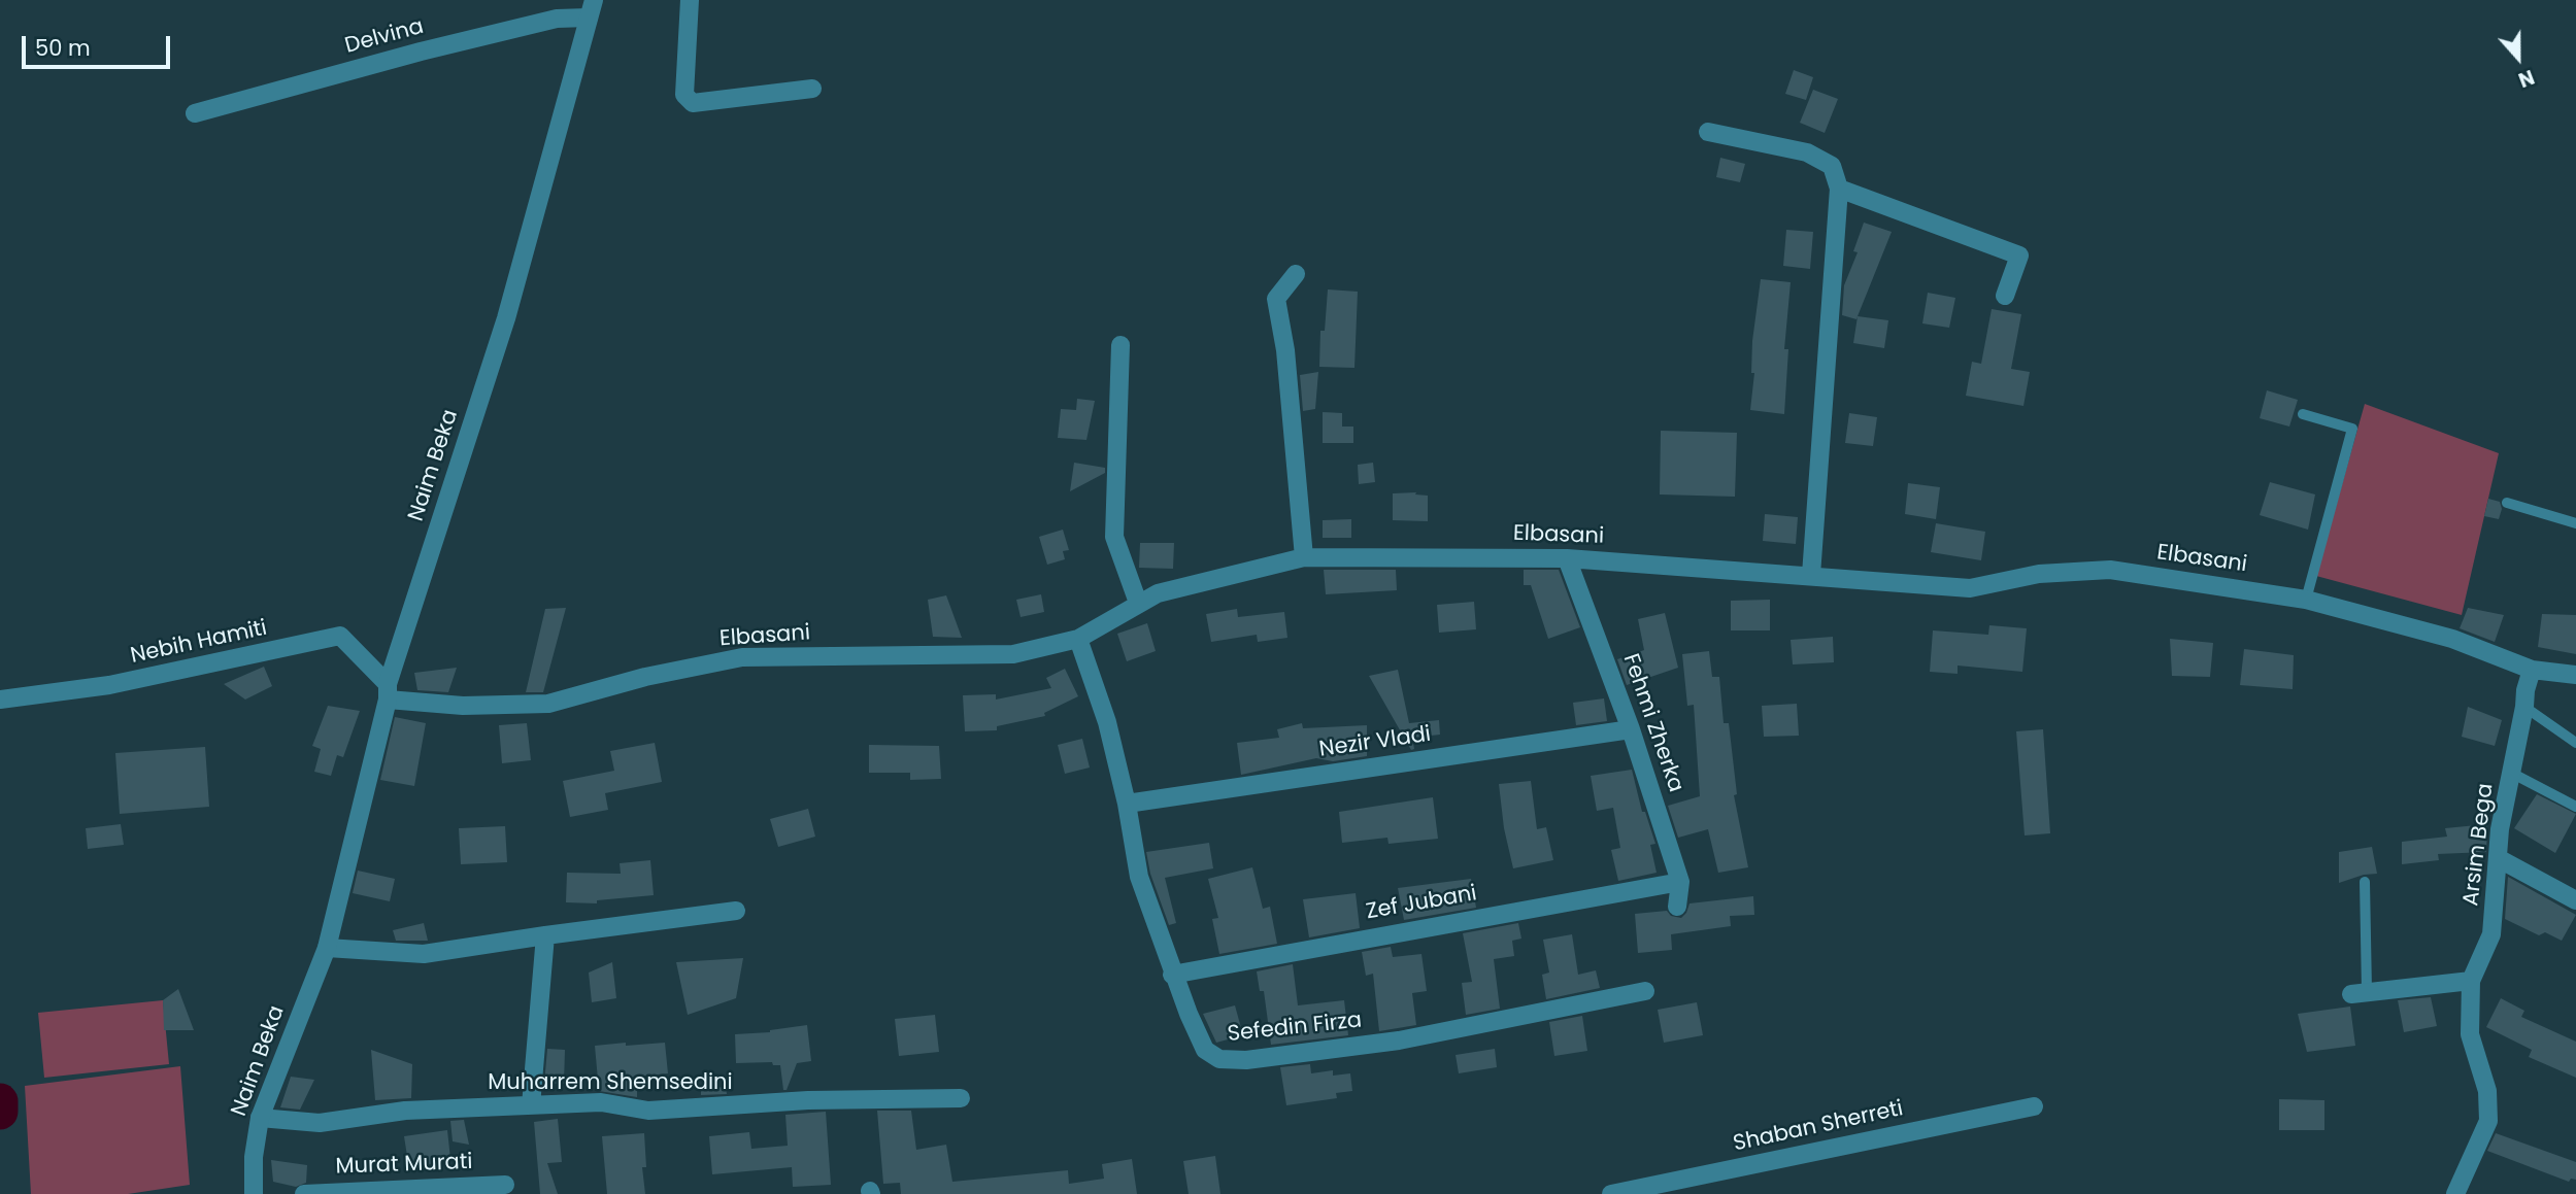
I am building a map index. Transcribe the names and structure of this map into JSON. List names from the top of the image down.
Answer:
{
  "streets": {
    "street": [
      "Delvina",
      "Naim Beka",
      "Elbasani",
      "Nebih Hamiti",
      "Fehmi Zherka",
      "Nezir Vladi",
      "Arsim Bega",
      "Zef Jubani",
      "Sefedin Firza",
      "Muharrem Shemsedini",
      "Shaban Sherreti",
      "Murat Murati"
    ]
  },
  "crossings": [
    ["Delvina", "Naim Beka"],
    ["Naim Beka", "Elbasani"],
    ["Naim Beka", "Nebih Hamiti"],
    ["Naim Beka", "Muharrem Shemsedini"],
    ["Elbasani", "Nebih Hamiti"],
    ["Elbasani", "Fehmi Zherka"],
    ["Elbasani", "Arsim Bega"],
    ["Elbasani", "Sefedin Firza"],
    ["Fehmi Zherka", "Nezir Vladi"],
    ["Fehmi Zherka", "Zef Jubani"],
    ["Nezir Vladi", "Sefedin Firza"],
    ["Zef Jubani", "Sefedin Firza"]
  ],
  "scale_bar": "50 m",
  "north": "bottom"
}
